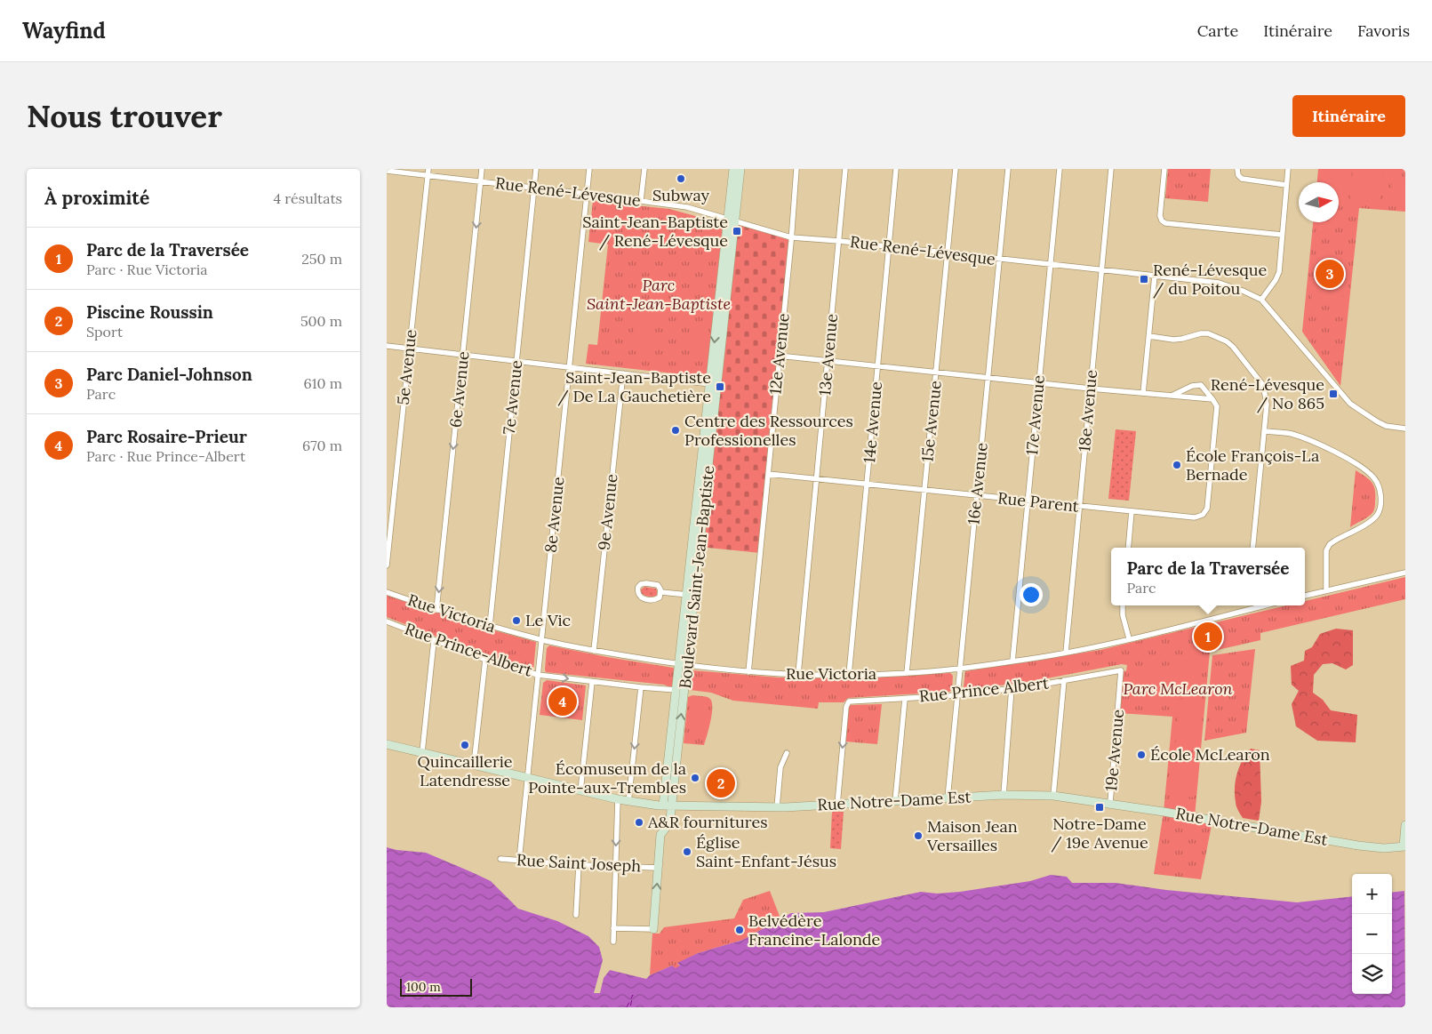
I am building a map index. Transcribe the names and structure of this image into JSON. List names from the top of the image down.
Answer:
{
  "streets": {
    "main road": ["Boulevard Saint-Jean-Baptiste", "Rue Notre-Dame Est"],
    "street": [
      "Rue René-Lévesque",
      "12e Avenue",
      "13e Avenue",
      "5e Avenue",
      "6e Avenue",
      "7e Avenue",
      "18e Avenue",
      "17e Avenue",
      "15e Avenue",
      "14e Avenue",
      "16e Avenue",
      "Rue Parent",
      "9e Avenue",
      "8e Avenue",
      "Rue Victoria",
      "Rue Prince-Albert",
      "Rue Prince Albert",
      "19e Avenue",
      "Rue Saint Joseph"
    ]
  },
  "crossings": [
    ["Rue René-Lévesque", "12e Avenue"],
    ["Rue René-Lévesque", "13e Avenue"],
    ["Rue René-Lévesque", "5e Avenue"],
    ["Rue René-Lévesque", "6e Avenue"],
    ["Rue René-Lévesque", "7e Avenue"],
    ["Rue René-Lévesque", "18e Avenue"],
    ["Rue René-Lévesque", "17e Avenue"],
    ["Rue René-Lévesque", "15e Avenue"],
    ["Rue René-Lévesque", "14e Avenue"],
    ["Rue René-Lévesque", "16e Avenue"],
    ["Rue René-Lévesque", "8e Avenue"],
    ["Rue René-Lévesque", "Boulevard Saint-Jean-Baptiste"],
    ["12e Avenue", "Rue Parent"],
    ["12e Avenue", "Rue Victoria"],
    ["13e Avenue", "Rue Parent"],
    ["13e Avenue", "Rue Victoria"],
    ["6e Avenue", "Rue Victoria"],
    ["7e Avenue", "Rue Victoria"],
    ["18e Avenue", "Rue Parent"],
    ["18e Avenue", "Rue Victoria"],
    ["17e Avenue", "Rue Parent"],
    ["17e Avenue", "Rue Victoria"],
    ["15e Avenue", "Rue Parent"],
    ["15e Avenue", "Rue Victoria"],
    ["14e Avenue", "Rue Parent"],
    ["14e Avenue", "Rue Victoria"],
    ["16e Avenue", "Rue Parent"],
    ["16e Avenue", "Rue Victoria"],
    ["16e Avenue", "Rue Prince Albert"],
    ["16e Avenue", "Rue Notre-Dame Est"],
    ["9e Avenue", "Rue Victoria"],
    ["8e Avenue", "Rue Victoria"],
    ["8e Avenue", "Rue Prince-Albert"],
    ["8e Avenue", "Rue Notre-Dame Est"],
    ["8e Avenue", "Rue Saint Joseph"],
    ["Boulevard Saint-Jean-Baptiste", "Rue Victoria"],
    ["Boulevard Saint-Jean-Baptiste", "Rue Prince-Albert"],
    ["Boulevard Saint-Jean-Baptiste", "Rue Notre-Dame Est"],
    ["Boulevard Saint-Jean-Baptiste", "Rue Saint Joseph"],
    ["Rue Prince Albert", "19e Avenue"],
    ["Rue Prince Albert", "Rue Notre-Dame Est"],
    ["19e Avenue", "Rue Notre-Dame Est"]
  ],
  "one_way": ["6e Avenue"],
  "parks": ["Parc Saint-Jean-Baptiste", "Parc McLearon"],
  "places": {
    "other": [
      "Subway",
      "Centre des Ressources Professionelles",
      "École François-La Bernade",
      "Le Vic",
      "Quincaillerie Latendresse",
      "École McLearon",
      "Écomuseum de la Pointe-aux-Trembles",
      "A&R fournitures",
      "Maison Jean Versailles",
      "Église Saint-Enfant-Jésus",
      "Belvédère Francine-Lalonde"
    ],
    "transit": [
      "Saint-Jean-Baptiste / René-Lévesque",
      "René-Lévesque / du Poitou",
      "Saint-Jean-Baptiste / De La Gauchetière",
      "René-Lévesque / No 865",
      "Notre-Dame / 19e Avenue"
    ]
  },
  "scale_bar": "100 m",
  "north": "right",
  "page": {
    "header": "Wayfind",
    "nav": ["Carte", "Itinéraire", "Favoris"],
    "buttons": "Itinéraire",
    "title": "Nous trouver",
    "heading": ["À proximité", "4 résultats"],
    "list": [
      {
        "mark": "1",
        "name": "Parc de la Traversée",
        "note": "Parc · Rue Victoria",
        "value": "250 m"
      },
      {
        "mark": "2",
        "name": "Piscine Roussin",
        "note": "Sport",
        "value": "500 m"
      },
      {
        "mark": "3",
        "name": "Parc Daniel-Johnson",
        "note": "Parc",
        "value": "610 m"
      },
      {
        "mark": "4",
        "name": "Parc Rosaire-Prieur",
        "note": "Parc · Rue Prince-Albert",
        "value": "670 m"
      }
    ],
    "pins": [
      "3",
      "1",
      "4",
      "2"
    ],
    "popup": ["Parc de la Traversée", "Parc"],
    "map_buttons": ["+", "−"],
    "scale": "100 m"
  }
}
